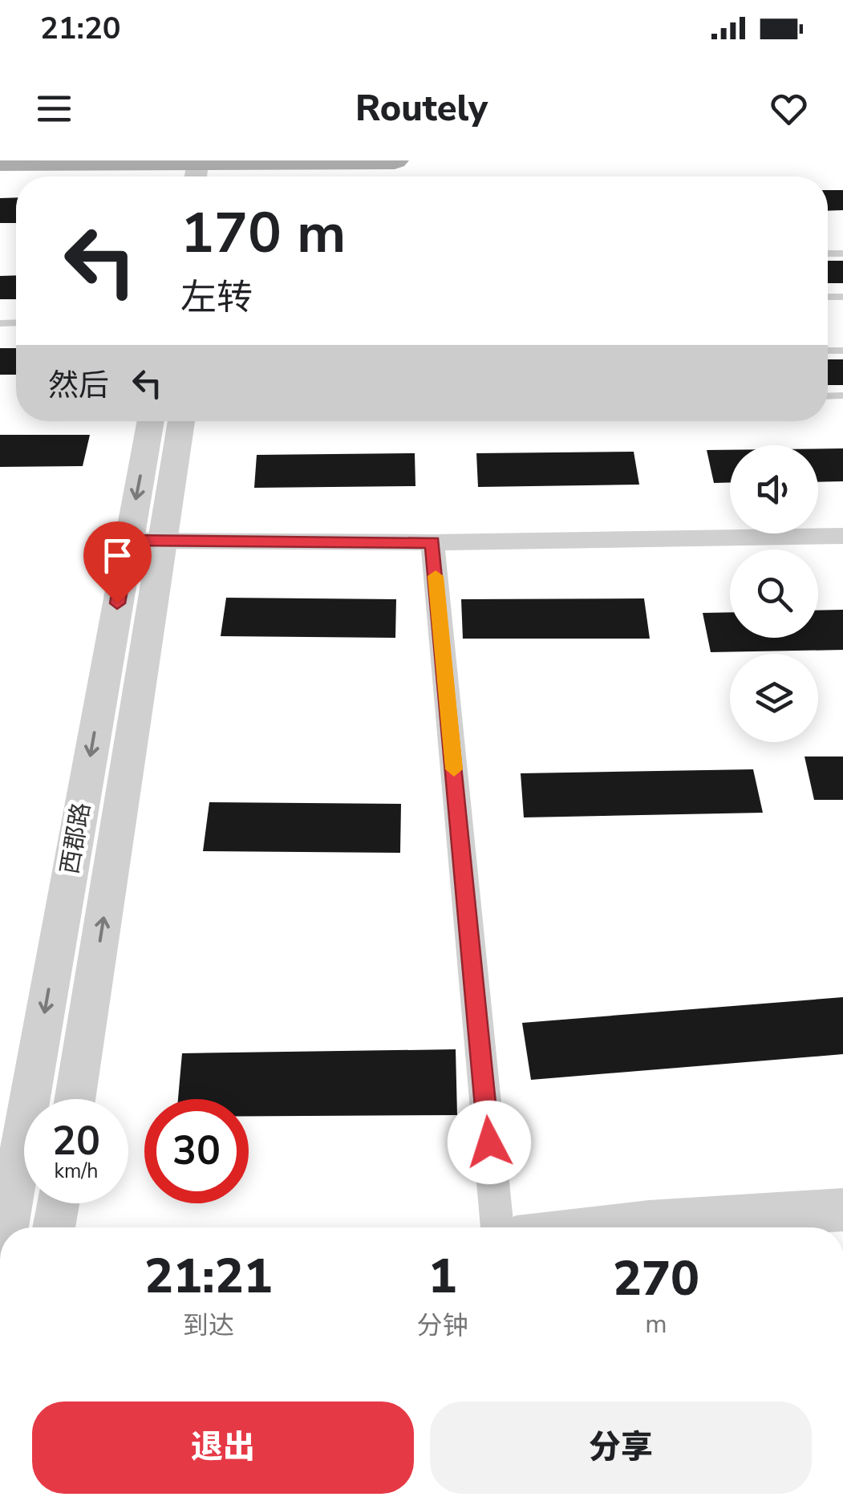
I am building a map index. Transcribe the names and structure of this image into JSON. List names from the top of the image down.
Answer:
{
  "streets": {
    "street": ["西郡路"]
  },
  "page": {
    "status": "21:20",
    "header": "Routely",
    "turn": ["170 m", "左转"],
    "then": "然后",
    "speed": "20 km/h",
    "limit": "30",
    "eta": [
      "21:21",
      "到达",
      "1",
      "分钟",
      "270",
      "m"
    ],
    "buttons": ["退出", "分享"]
  }
}
